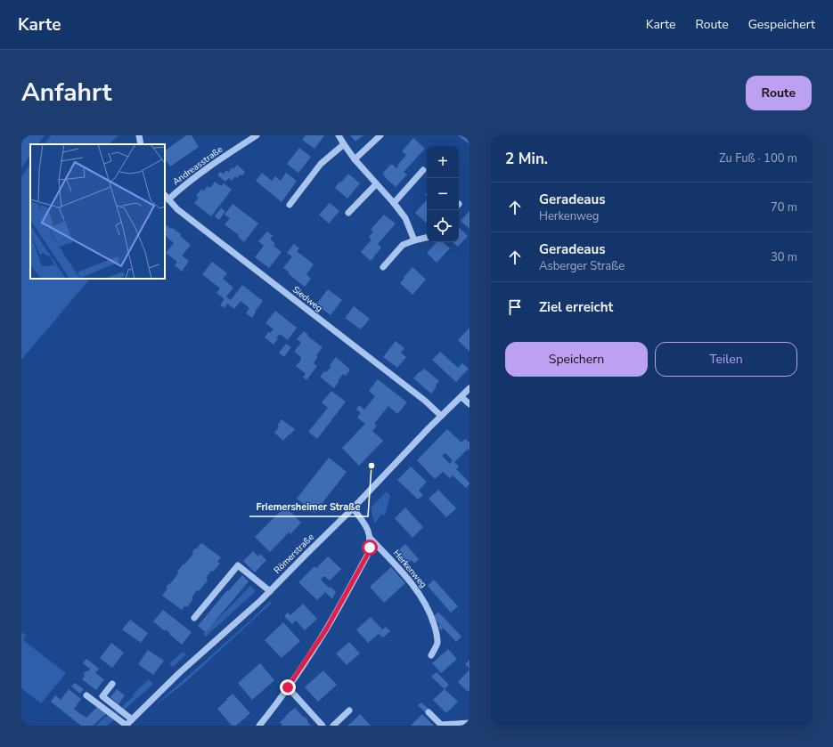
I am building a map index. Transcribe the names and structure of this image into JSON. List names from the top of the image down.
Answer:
{
  "streets": {
    "street": [
      "Andreasstraße",
      "Siedweg",
      "Römerstraße",
      "Herkenweg"
    ]
  },
  "crossings": [
    ["Andreasstraße", "Siedweg"],
    ["Siedweg", "Römerstraße"],
    ["Römerstraße", "Herkenweg"]
  ],
  "places": ["Friemersheimer Straße"],
  "page": {
    "header": "Karte",
    "nav": ["Karte", "Route", "Gespeichert"],
    "title": "Anfahrt",
    "buttons": [
      "Route",
      ["Speichern", "Teilen"]
    ],
    "heading": ["2 Min.", "Zu Fuß · 100 m"],
    "map_buttons": ["+", "−"],
    "list": [
      ["Geradeaus", "Herkenweg", "70 m"],
      ["Geradeaus", "Asberger Straße", "30 m"],
      "Ziel erreicht"
    ]
  }
}
